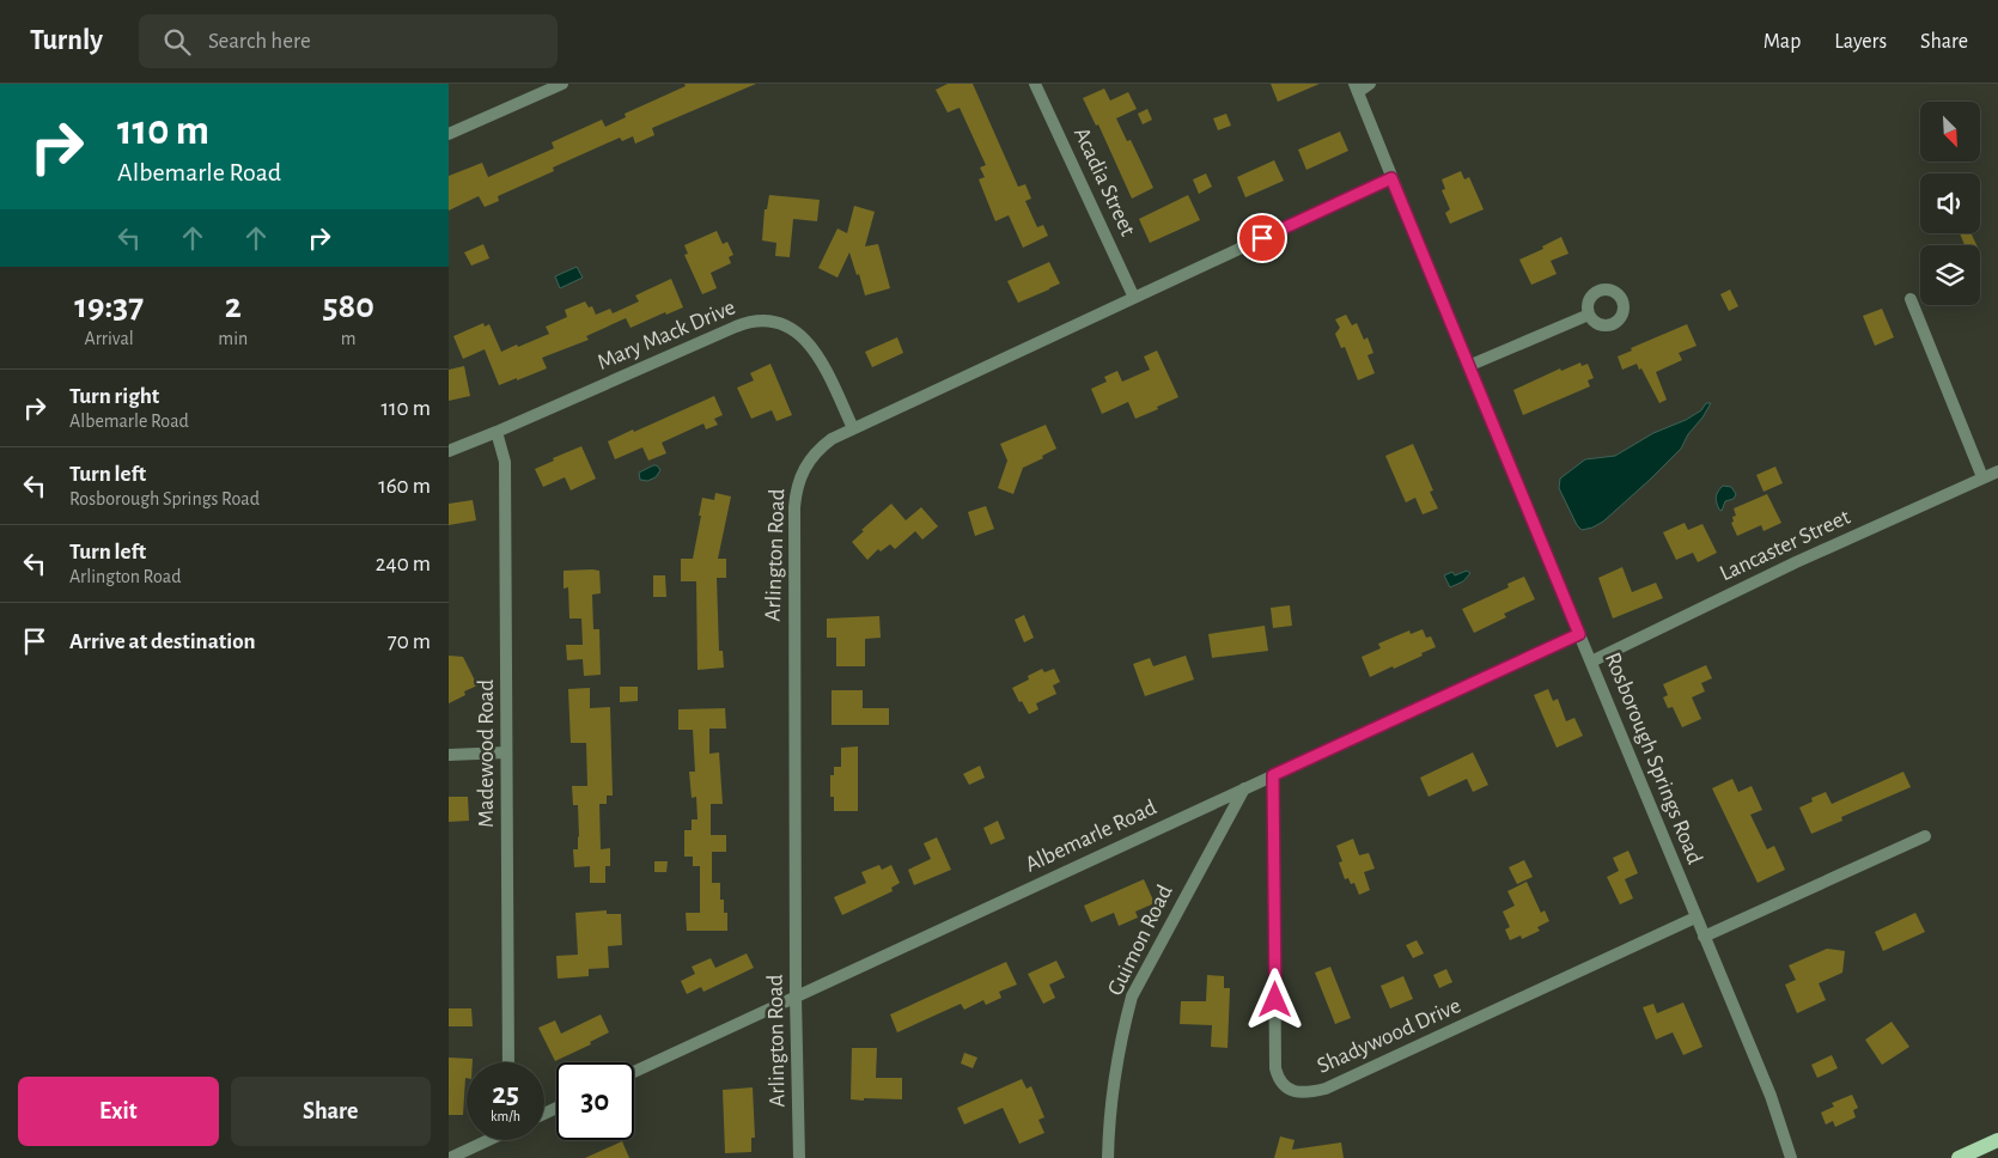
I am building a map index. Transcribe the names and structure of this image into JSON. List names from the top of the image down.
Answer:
{
  "streets": {
    "street": [
      "Acadia Street",
      "Mary Mack Drive",
      "Lancaster Street",
      "Arlington Road",
      "Madewood Road",
      "Rosborough Springs Road",
      "Albemarle Road",
      "Guimon Road",
      "Shadywood Drive"
    ]
  },
  "crossings": [
    ["Acadia Street", "Arlington Road"],
    ["Mary Mack Drive", "Arlington Road"],
    ["Mary Mack Drive", "Madewood Road"],
    ["Lancaster Street", "Rosborough Springs Road"],
    ["Arlington Road", "Rosborough Springs Road"],
    ["Arlington Road", "Albemarle Road"],
    ["Rosborough Springs Road", "Albemarle Road"],
    ["Rosborough Springs Road", "Shadywood Drive"],
    ["Albemarle Road", "Guimon Road"],
    ["Albemarle Road", "Shadywood Drive"]
  ],
  "north": "bottom right",
  "page": {
    "header": "Turnly",
    "search": "Search here",
    "nav": ["Map", "Layers", "Share"],
    "turn": ["110 m", "Albemarle Road"],
    "eta": [
      "19:37",
      "Arrival",
      "2",
      "min",
      "580",
      "m"
    ],
    "list": [
      {
        "name": "Turn right",
        "note": "Albemarle Road",
        "value": "110 m"
      },
      {
        "name": "Turn left",
        "note": "Rosborough Springs Road",
        "value": "160 m"
      },
      {
        "name": "Turn left",
        "note": "Arlington Road",
        "value": "240 m"
      },
      {
        "name": "Arrive at destination",
        "value": "70 m"
      }
    ],
    "speed": "25 km/h",
    "limit": "30",
    "buttons": ["Exit", "Share"]
  }
}
